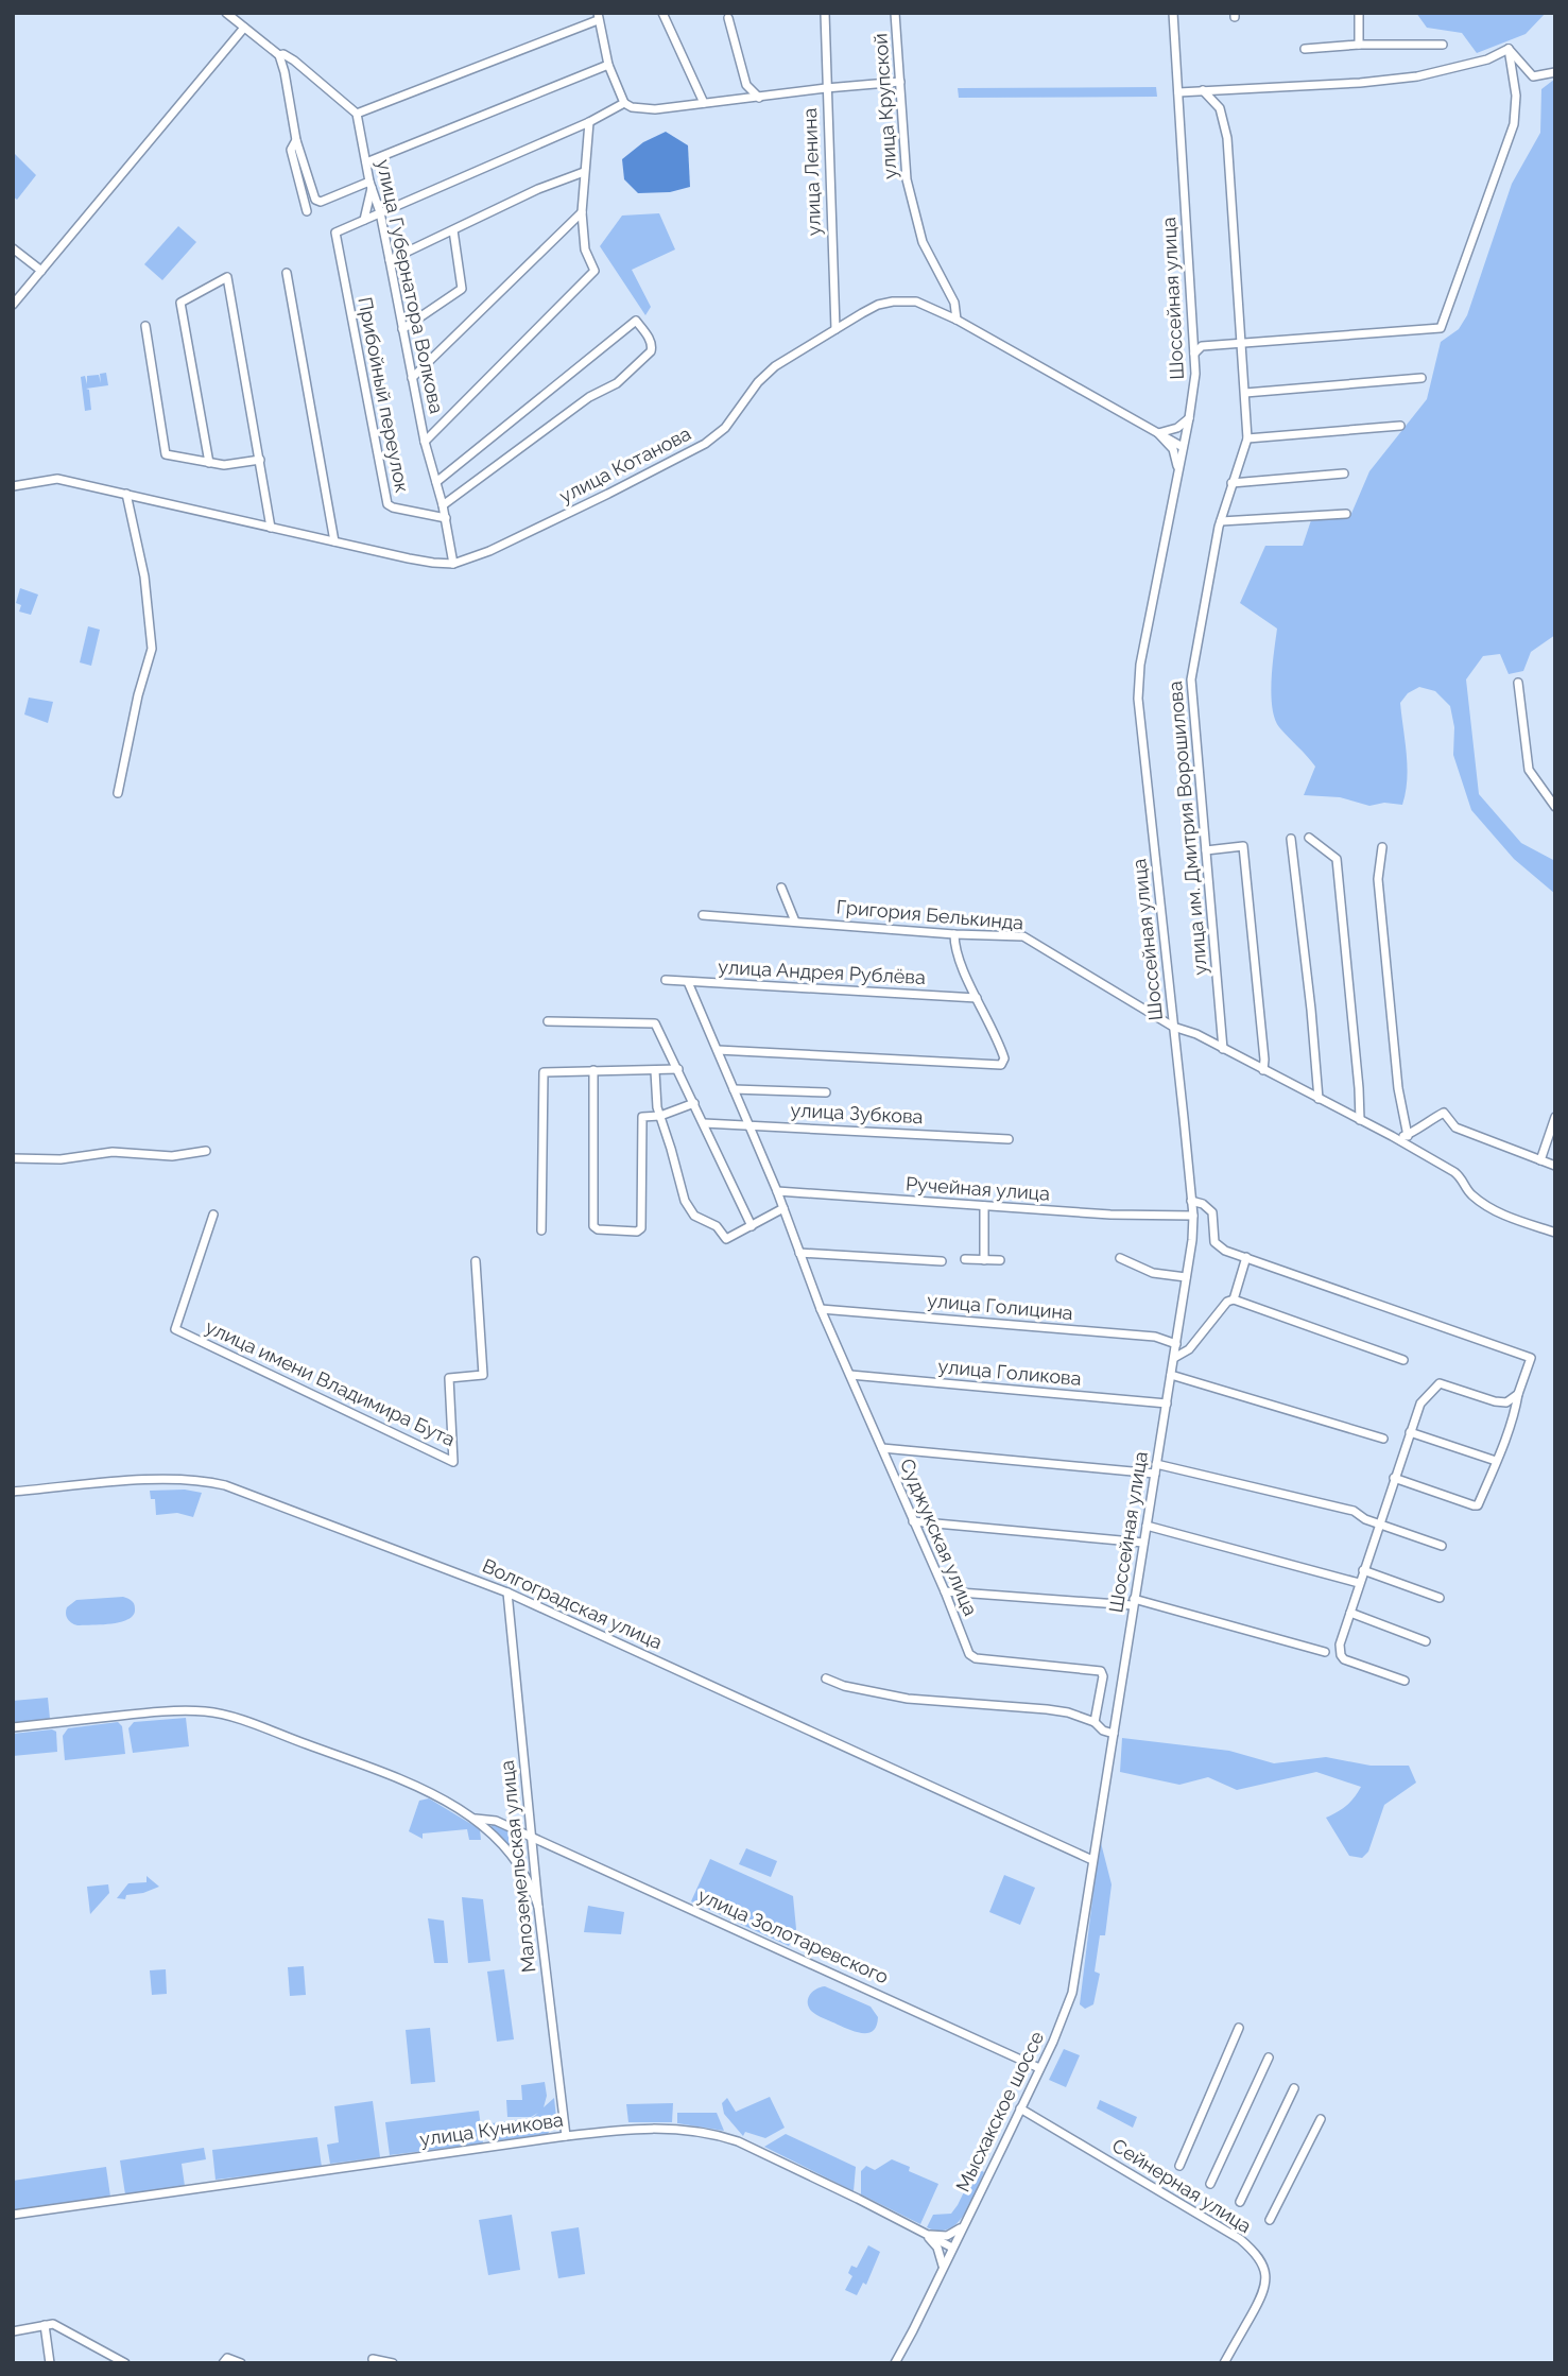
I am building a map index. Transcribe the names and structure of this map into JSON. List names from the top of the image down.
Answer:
{
  "streets": {
    "street": [
      "улица Крупской",
      "улица Ленина",
      "улица Губернатора Волкова",
      "Шоссейная улица",
      "Прибойный переулок",
      "улица Котанова",
      "улица им. Дмитрия Ворошилова",
      "Григория Белькинда",
      "улица Андрея Рублёва",
      "улица Зубкова",
      "Ручейная улица",
      "улица Голицина",
      "улица Голикова",
      "улица имени Владимира Бута",
      "Суджукская улица",
      "Волгоградская улица",
      "Малоземельская улица",
      "улица Золотаревского",
      "Мысхакское шоссе",
      "улица Куникова",
      "Сейнерная улица"
    ]
  },
  "crossings": [
    ["улица Крупской", "улица Котанова"],
    ["улица Ленина", "улица Котанова"],
    ["улица Губернатора Волкова", "Прибойный переулок"],
    ["улица Губернатора Волкова", "улица Котанова"],
    ["Шоссейная улица", "улица Котанова"],
    ["Шоссейная улица", "Григория Белькинда"],
    ["Шоссейная улица", "Ручейная улица"],
    ["Шоссейная улица", "улица Голицина"],
    ["Шоссейная улица", "улица Голикова"],
    ["Шоссейная улица", "Волгоградская улица"],
    ["Шоссейная улица", "Мысхакское шоссе"],
    ["улица им. Дмитрия Ворошилова", "Григория Белькинда"],
    ["улица Голицина", "Суджукская улица"],
    ["улица Голикова", "Суджукская улица"],
    ["Волгоградская улица", "Малоземельская улица"],
    ["Волгоградская улица", "Мысхакское шоссе"],
    ["Малоземельская улица", "улица Золотаревского"],
    ["Малоземельская улица", "улица Куникова"],
    ["улица Золотаревского", "Мысхакское шоссе"],
    ["Мысхакское шоссе", "улица Куникова"],
    ["Мысхакское шоссе", "Сейнерная улица"]
  ]
}
